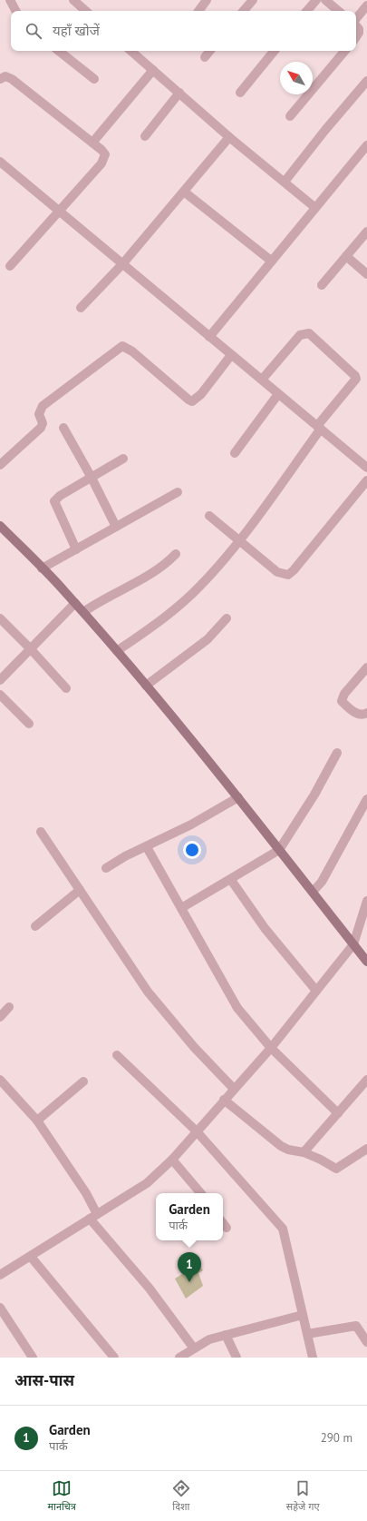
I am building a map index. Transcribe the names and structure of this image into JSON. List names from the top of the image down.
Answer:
{
  "north": "top left",
  "page": {
    "search": "यहाँ खोजें",
    "popup": ["Garden", "पार्क"],
    "pins": "1",
    "heading": "आस-पास",
    "list": [
      {
        "mark": "1",
        "name": "Garden",
        "note": "पार्क",
        "value": "290 m"
      }
    ],
    "nav": ["मानचित्र", "दिशा", "सहेजे गए"]
  }
}
